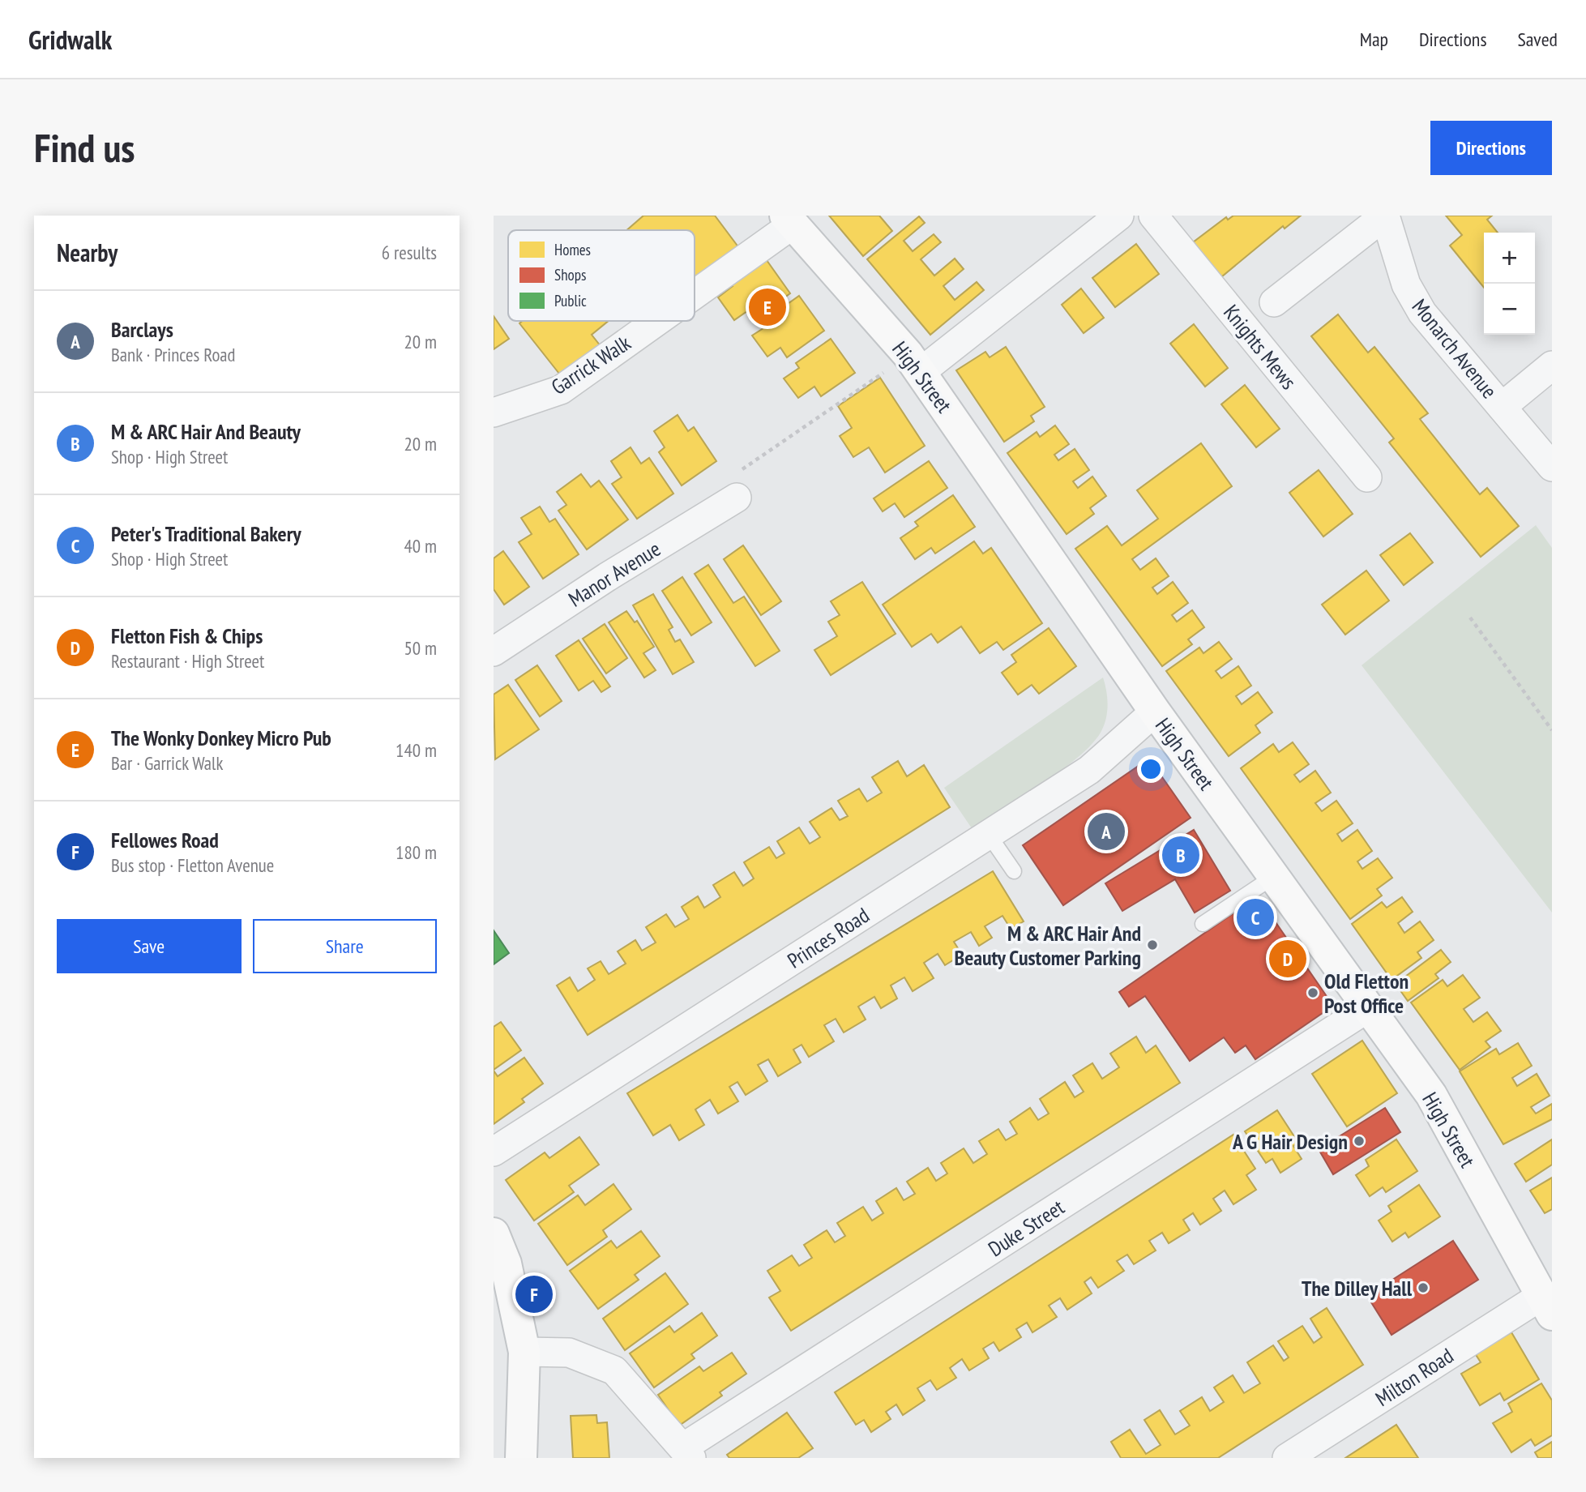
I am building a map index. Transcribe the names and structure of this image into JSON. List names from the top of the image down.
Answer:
{
  "streets": {
    "main road": ["High Street"],
    "street": [
      "Knights Mews",
      "Monarch Avenue",
      "Garrick Walk",
      "Manor Avenue",
      "Princes Road",
      "Duke Street",
      "Milton Road"
    ]
  },
  "crossings": [
    ["Garrick Walk", "High Street"],
    ["High Street", "Princes Road"],
    ["High Street", "Duke Street"],
    ["High Street", "Milton Road"]
  ],
  "places": [
    "M & ARC Hair And Beauty Customer Parking",
    "Old Fletton Post Office",
    "A G Hair Design",
    "The Dilley Hall"
  ],
  "legend": ["Homes", "Shops", "Public"],
  "page": {
    "header": "Gridwalk",
    "nav": ["Map", "Directions", "Saved"],
    "buttons": [
      "Directions",
      ["Save", "Share"]
    ],
    "title": "Find us",
    "heading": ["Nearby", "6 results"],
    "map_buttons": ["+", "−"],
    "pins": [
      "E",
      "A",
      "B",
      "C",
      "D",
      "F"
    ],
    "list": [
      {
        "mark": "A",
        "name": "Barclays",
        "note": "Bank · Princes Road",
        "value": "20 m"
      },
      {
        "mark": "B",
        "name": "M & ARC Hair And Beauty",
        "note": "Shop · High Street",
        "value": "20 m"
      },
      {
        "mark": "C",
        "name": "Peter's Traditional Bakery",
        "note": "Shop · High Street",
        "value": "40 m"
      },
      {
        "mark": "D",
        "name": "Fletton Fish & Chips",
        "note": "Restaurant · High Street",
        "value": "50 m"
      },
      {
        "mark": "E",
        "name": "The Wonky Donkey Micro Pub",
        "note": "Bar · Garrick Walk",
        "value": "140 m"
      },
      {
        "mark": "F",
        "name": "Fellowes Road",
        "note": "Bus stop · Fletton Avenue",
        "value": "180 m"
      }
    ]
  }
}
